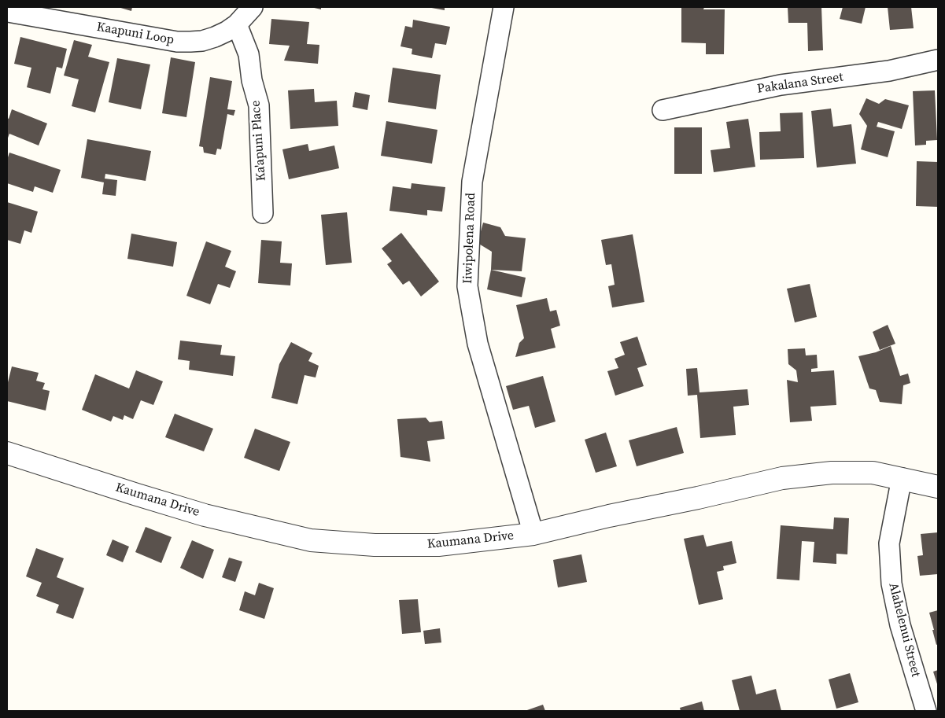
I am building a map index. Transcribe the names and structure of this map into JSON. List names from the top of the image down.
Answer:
{
  "streets": {
    "street": [
      "Kaapuni Loop",
      "Pakalana Street",
      "Ka'apuni Place",
      "Iiwipolena Road",
      "Kaumana Drive",
      "Alahelenui Street"
    ]
  },
  "crossings": [
    ["Kaapuni Loop", "Ka'apuni Place"],
    ["Iiwipolena Road", "Kaumana Drive"],
    ["Kaumana Drive", "Alahelenui Street"]
  ]
}
